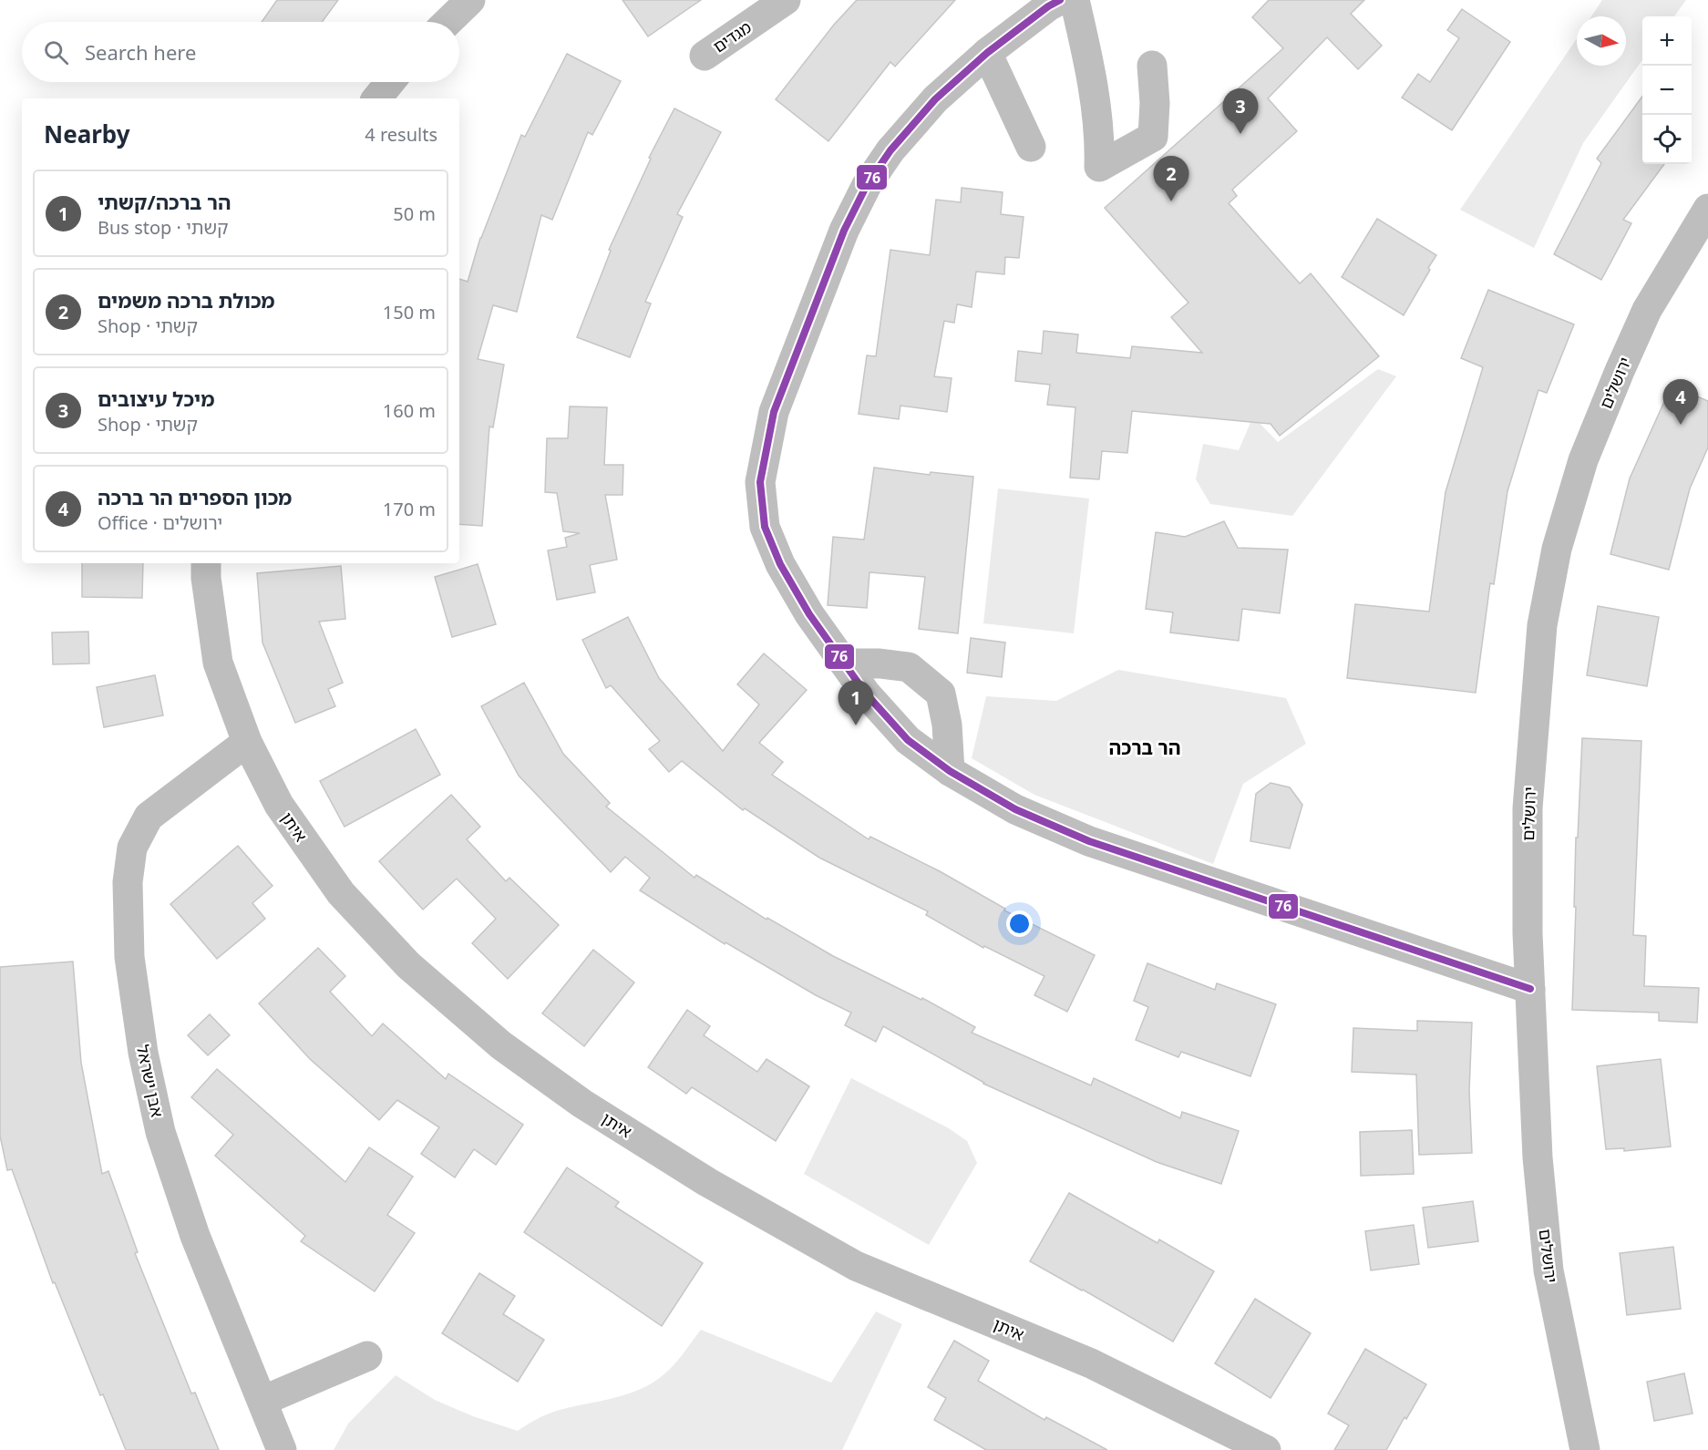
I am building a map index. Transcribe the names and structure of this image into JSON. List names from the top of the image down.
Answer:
{
  "streets": {
    "street": [
      "מגדים",
      "ירושלים",
      "איתן",
      "אבן ישראל"
    ]
  },
  "crossings": [
    ["איתן", "אבן ישראל"]
  ],
  "districts": ["הר ברכה"],
  "lines": ["transit line 76"],
  "north": "right",
  "page": {
    "map_buttons": ["+", "−"],
    "search": "Search here",
    "pins": [
      "3",
      "2",
      "4",
      "1"
    ],
    "heading": ["Nearby", "4 results"],
    "list": [
      {
        "mark": "1",
        "name": "הר ברכה/קשתי",
        "note": "Bus stop · קשתי",
        "value": "50 m"
      },
      {
        "mark": "2",
        "name": "מכולת ברכה משמים",
        "note": "Shop · קשתי",
        "value": "150 m"
      },
      {
        "mark": "3",
        "name": "מיכל עיצובים",
        "note": "Shop · קשתי",
        "value": "160 m"
      },
      {
        "mark": "4",
        "name": "מכון הספרים הר ברכה",
        "note": "Office · ירושלים",
        "value": "170 m"
      }
    ]
  }
}
